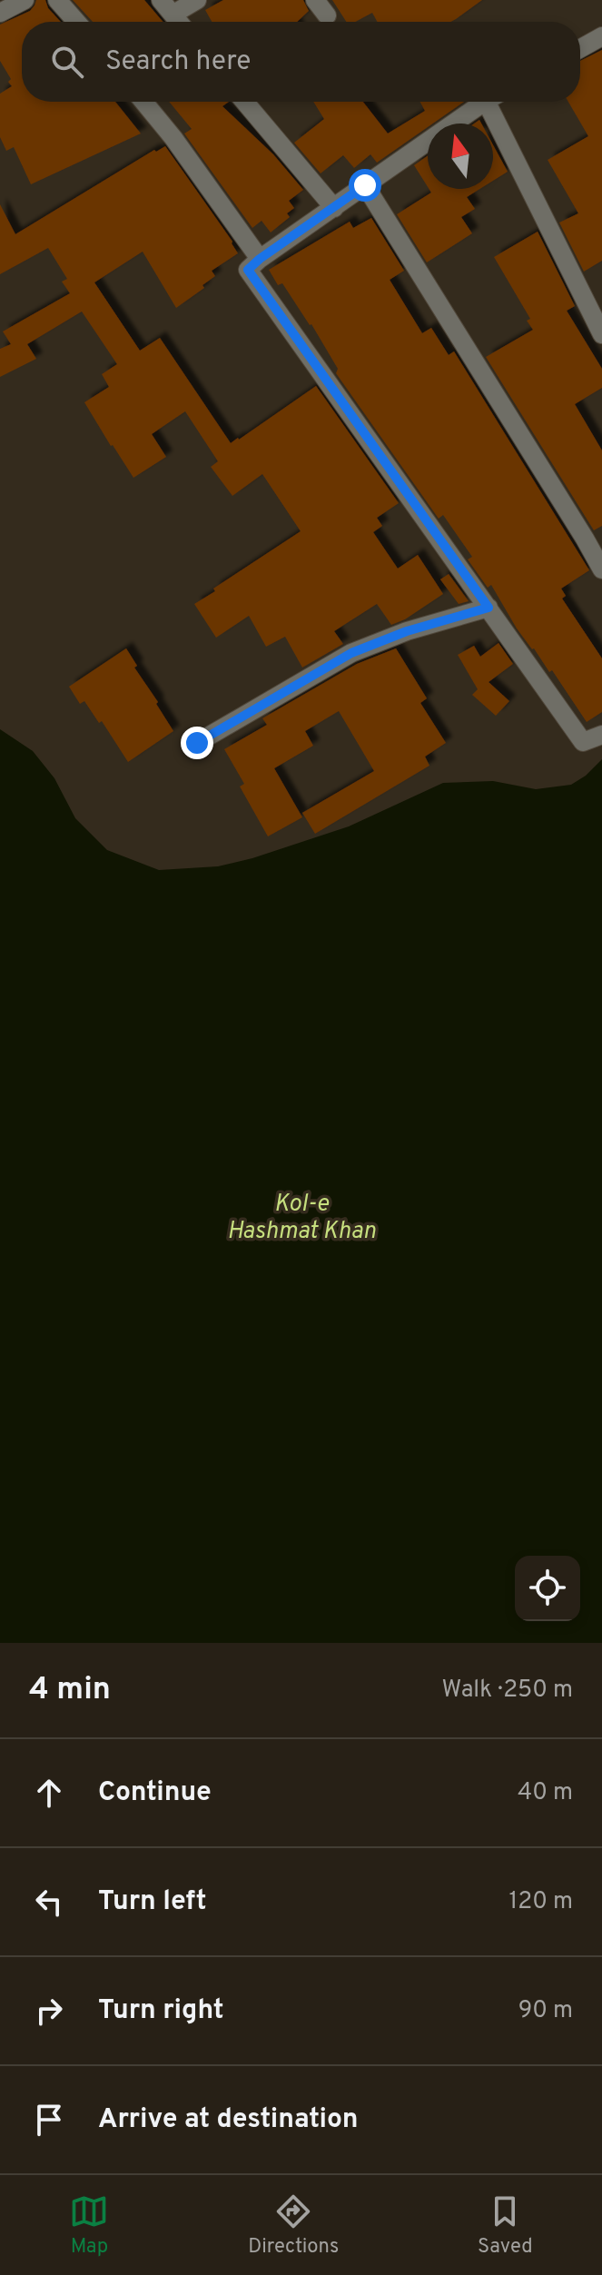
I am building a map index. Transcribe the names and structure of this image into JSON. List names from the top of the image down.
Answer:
{
  "water": ["Kol-e Hashmat Khan"],
  "north": "top",
  "page": {
    "search": "Search here",
    "heading": ["4 min", "Walk · 250 m"],
    "list": [
      ["Continue", "40 m"],
      ["Turn left", "120 m"],
      ["Turn right", "90 m"],
      "Arrive at destination"
    ],
    "nav": ["Map", "Directions", "Saved"]
  }
}
